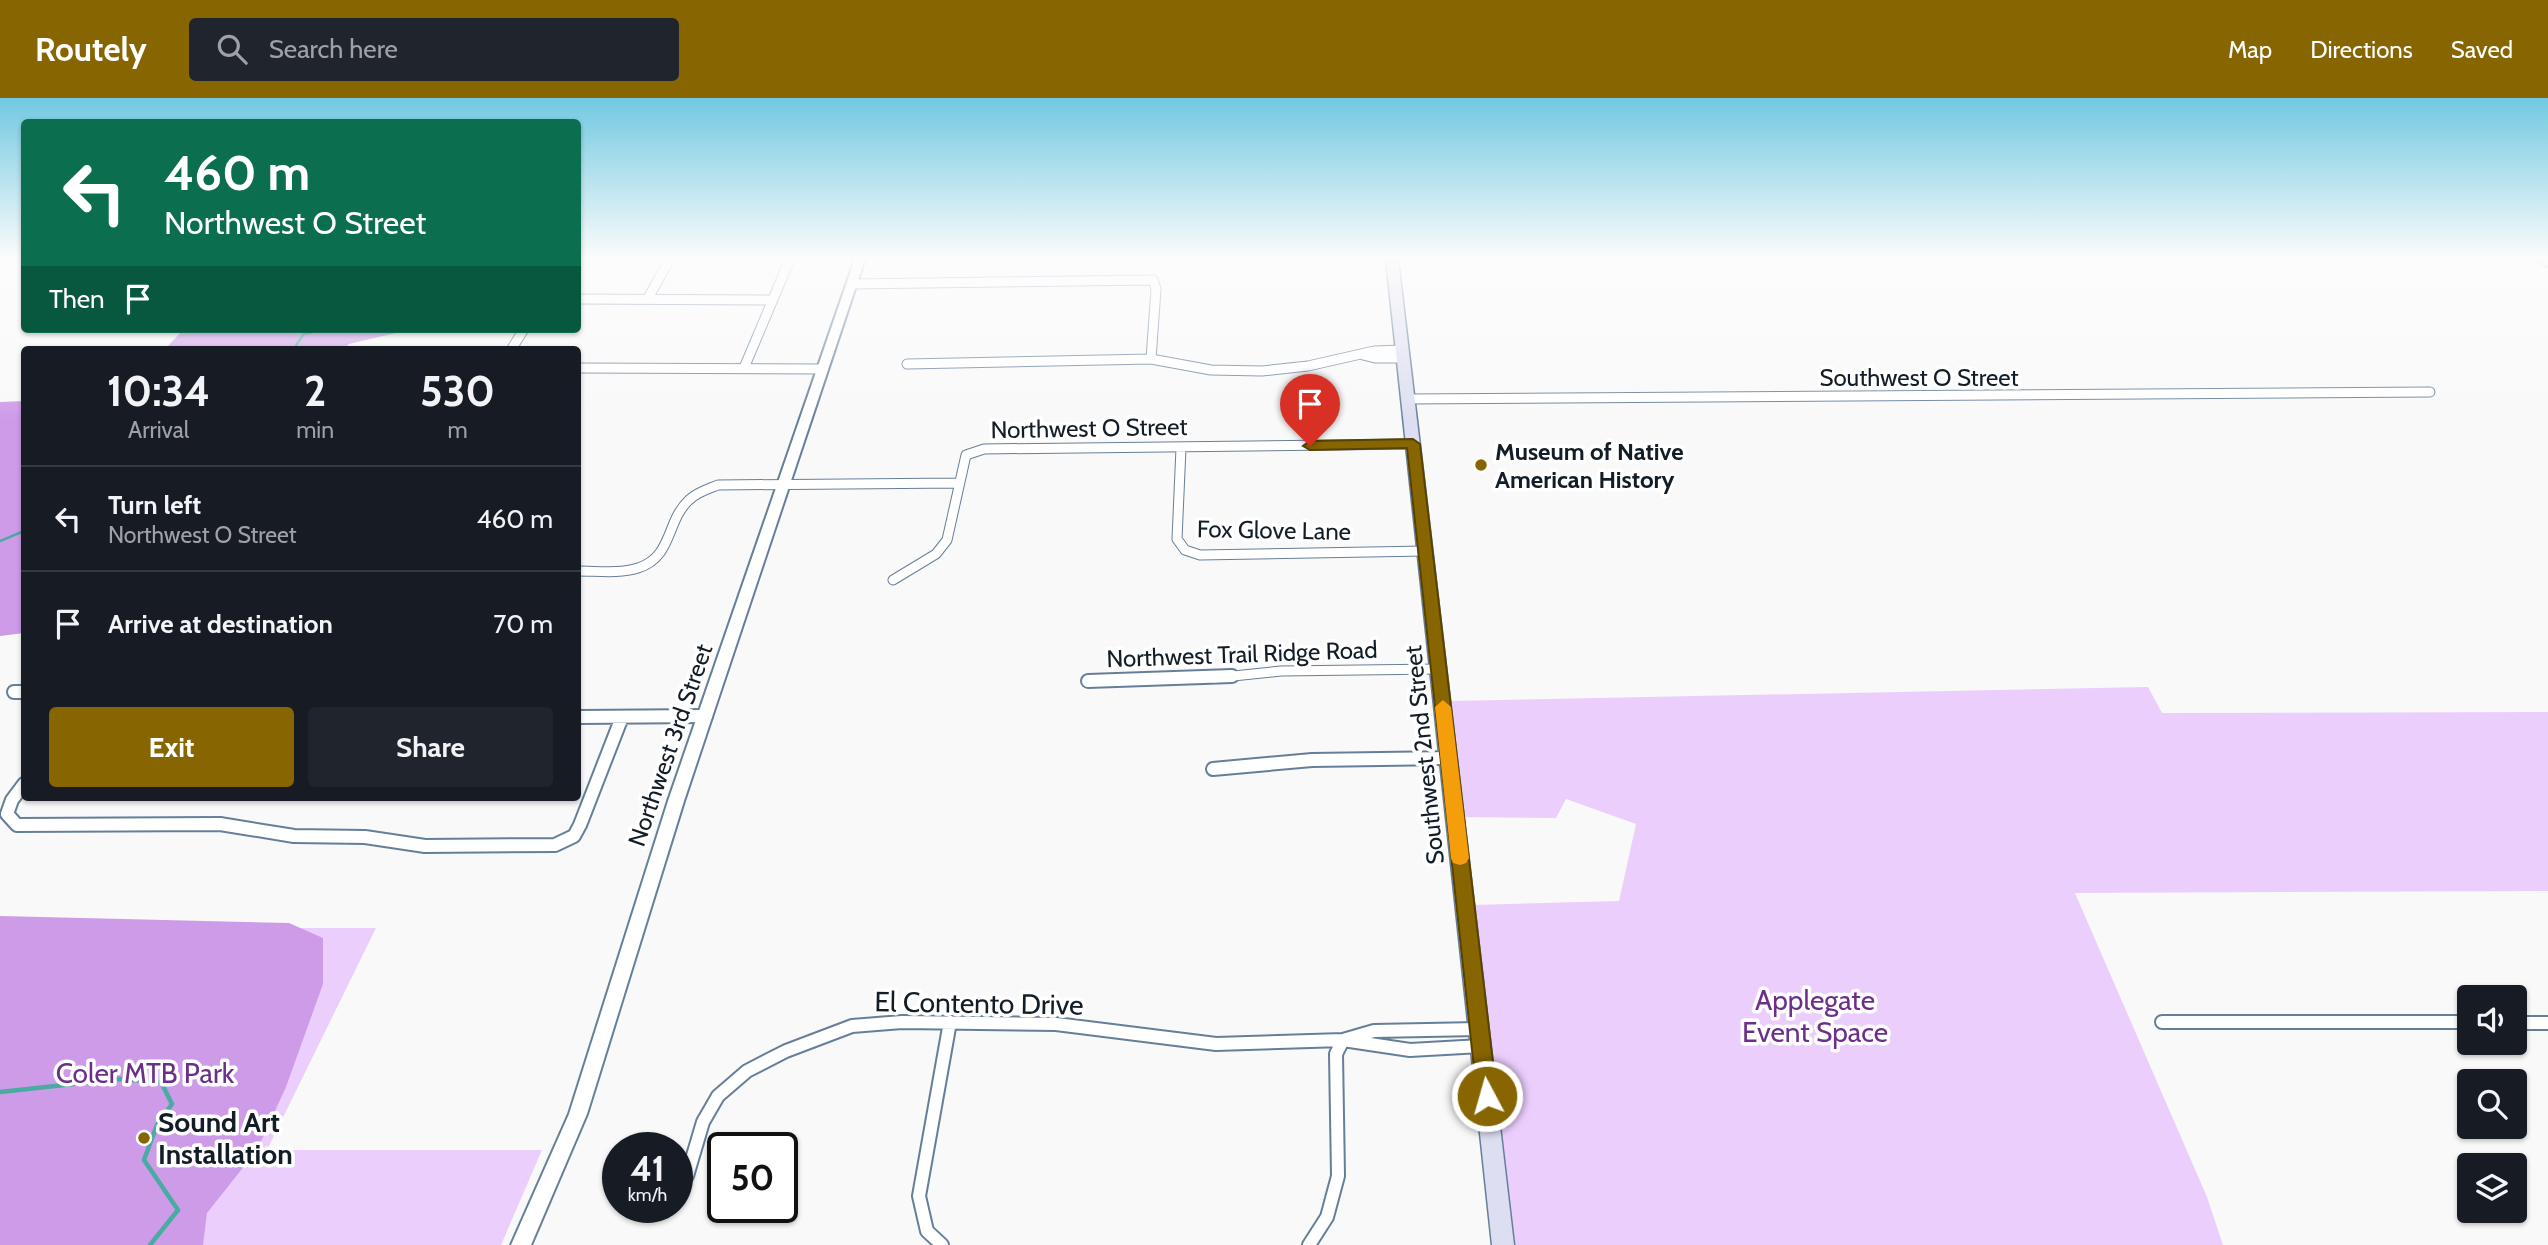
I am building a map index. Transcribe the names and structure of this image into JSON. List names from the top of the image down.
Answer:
{
  "streets": {
    "main road": ["Southwest 2nd Street"],
    "street": [
      "Southwest O Street",
      "Northwest O Street",
      "Fox Glove Lane",
      "Northwest Trail Ridge Road",
      "Northwest 3rd Street",
      "El Contento Drive"
    ]
  },
  "crossings": [
    ["Southwest O Street", "Southwest 2nd Street"],
    ["Northwest O Street", "Fox Glove Lane"],
    ["Northwest O Street", "Southwest 2nd Street"],
    ["Fox Glove Lane", "Southwest 2nd Street"],
    ["Northwest Trail Ridge Road", "Southwest 2nd Street"],
    ["Southwest 2nd Street", "El Contento Drive"]
  ],
  "parks": ["Applegate Event Space", "Coler MTB Park"],
  "places": ["Museum of Native American History", "Sound Art Installation"],
  "page": {
    "header": "Routely",
    "search": "Search here",
    "nav": ["Map", "Directions", "Saved"],
    "turn": ["460 m", "Northwest O Street"],
    "then": "Then",
    "eta": [
      "10:34",
      "Arrival",
      "2",
      "min",
      "530",
      "m"
    ],
    "list": [
      {
        "name": "Turn left",
        "note": "Northwest O Street",
        "value": "460 m"
      },
      {
        "name": "Arrive at destination",
        "value": "70 m"
      }
    ],
    "buttons": ["Exit", "Share"],
    "speed": "41 km/h",
    "limit": "50"
  }
}
